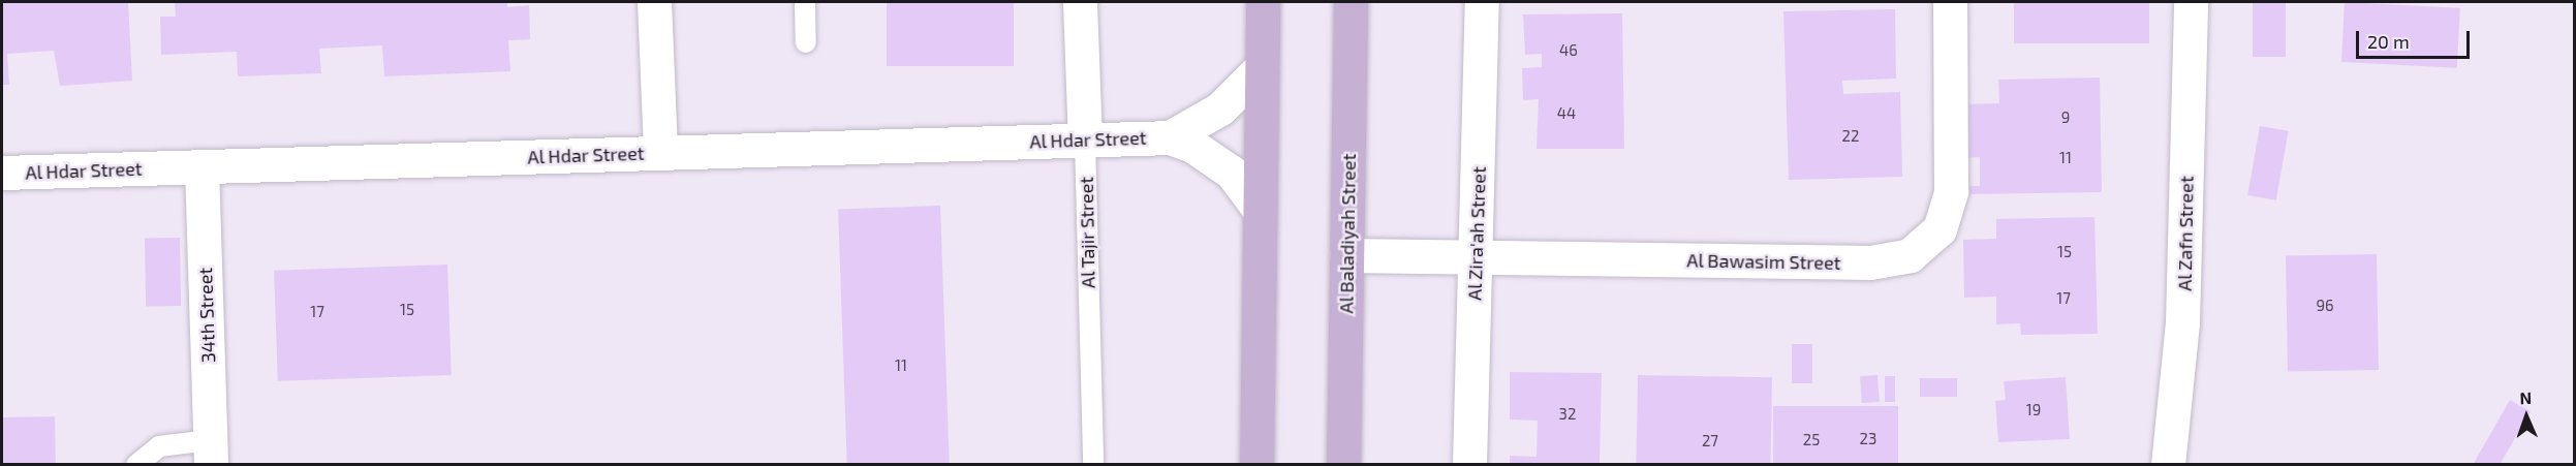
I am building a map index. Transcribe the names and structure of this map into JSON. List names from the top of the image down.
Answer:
{
  "streets": {
    "main road": ["Al Baladiyah Street"],
    "street": [
      "Al Hdar Street",
      "Al Tajir Street",
      "Al Zira'ah Street",
      "Al Zafn Street",
      "Al Bawasim Street",
      "34th Street"
    ]
  },
  "crossings": [
    ["Al Hdar Street", "Al Tajir Street"],
    ["Al Hdar Street", "34th Street"],
    ["Al Baladiyah Street", "Al Bawasim Street"],
    ["Al Zira'ah Street", "Al Bawasim Street"]
  ],
  "house_numbers": [
    "46",
    "44",
    "9",
    "22",
    "11",
    "15",
    "17",
    "96",
    "15",
    "17",
    "11",
    "19",
    "32",
    "23",
    "25",
    "27"
  ],
  "scale_bar": "20 m",
  "north": "top"
}
